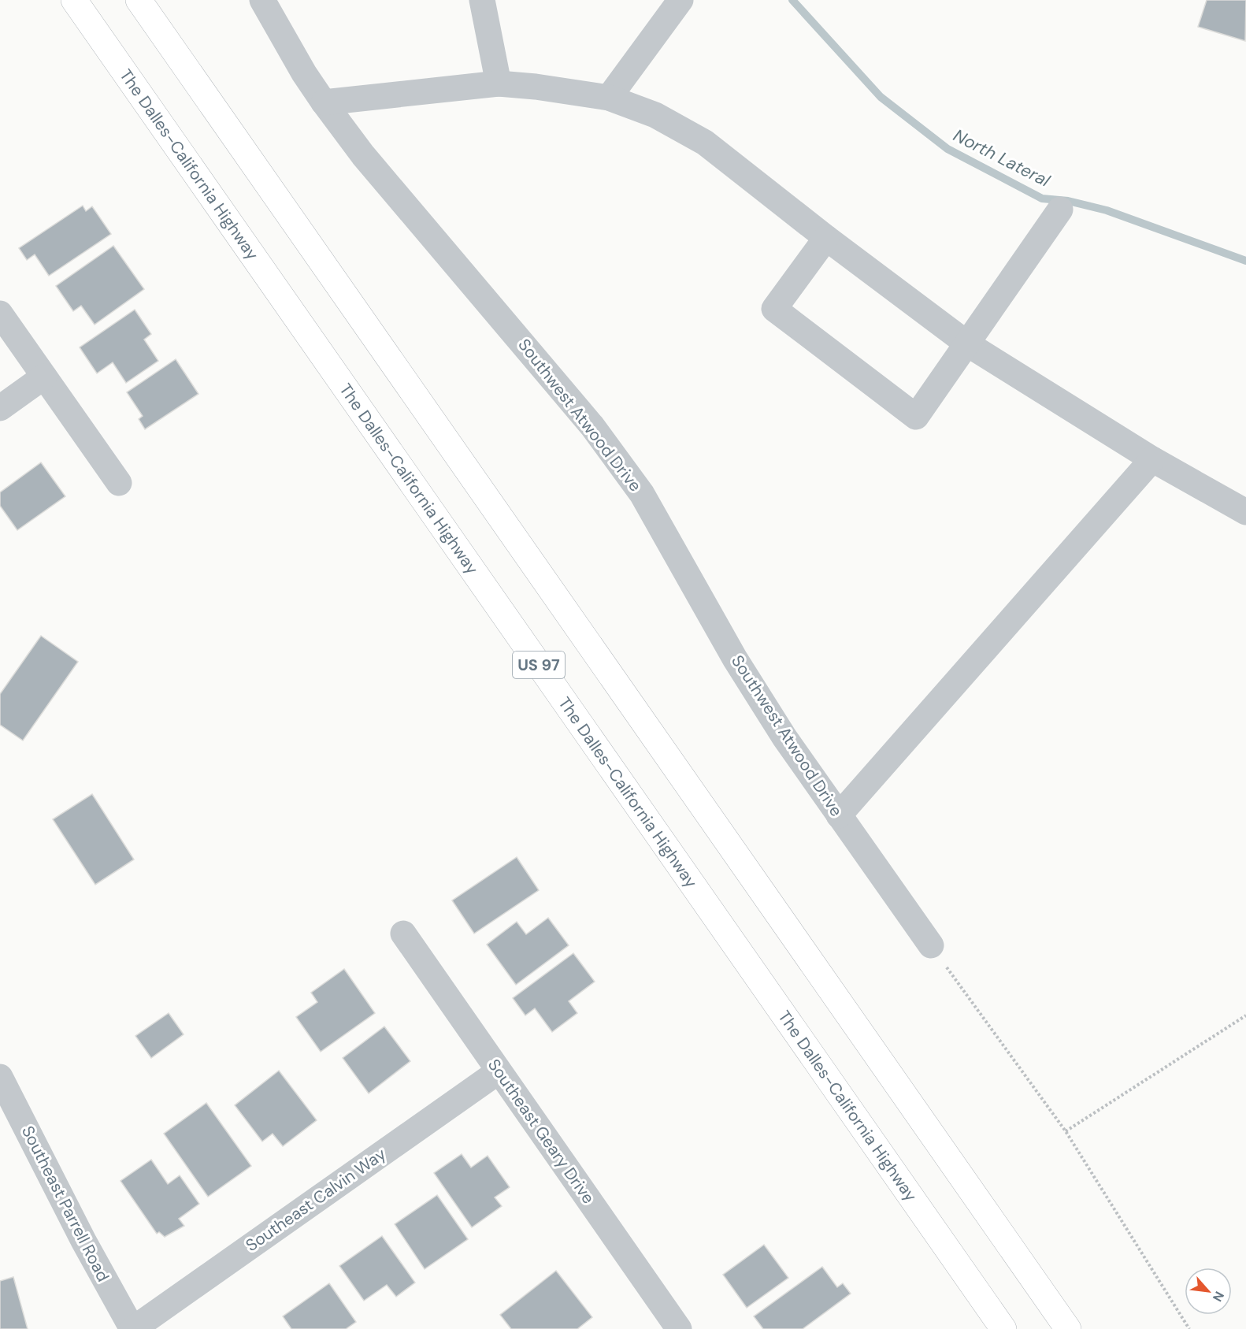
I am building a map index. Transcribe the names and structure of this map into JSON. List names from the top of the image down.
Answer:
{
  "streets": {
    "highway": ["The Dalles-California Highway", "US 97"],
    "street": [
      "Southwest Atwood Drive",
      "Southeast Geary Drive",
      "Southeast Calvin Way",
      "Southeast Parrell Road"
    ]
  },
  "crossings": [
    ["Southeast Geary Drive", "Southeast Calvin Way"],
    ["Southeast Calvin Way", "Southeast Parrell Road"]
  ],
  "water": ["North Lateral"],
  "north": "bottom right"
}
